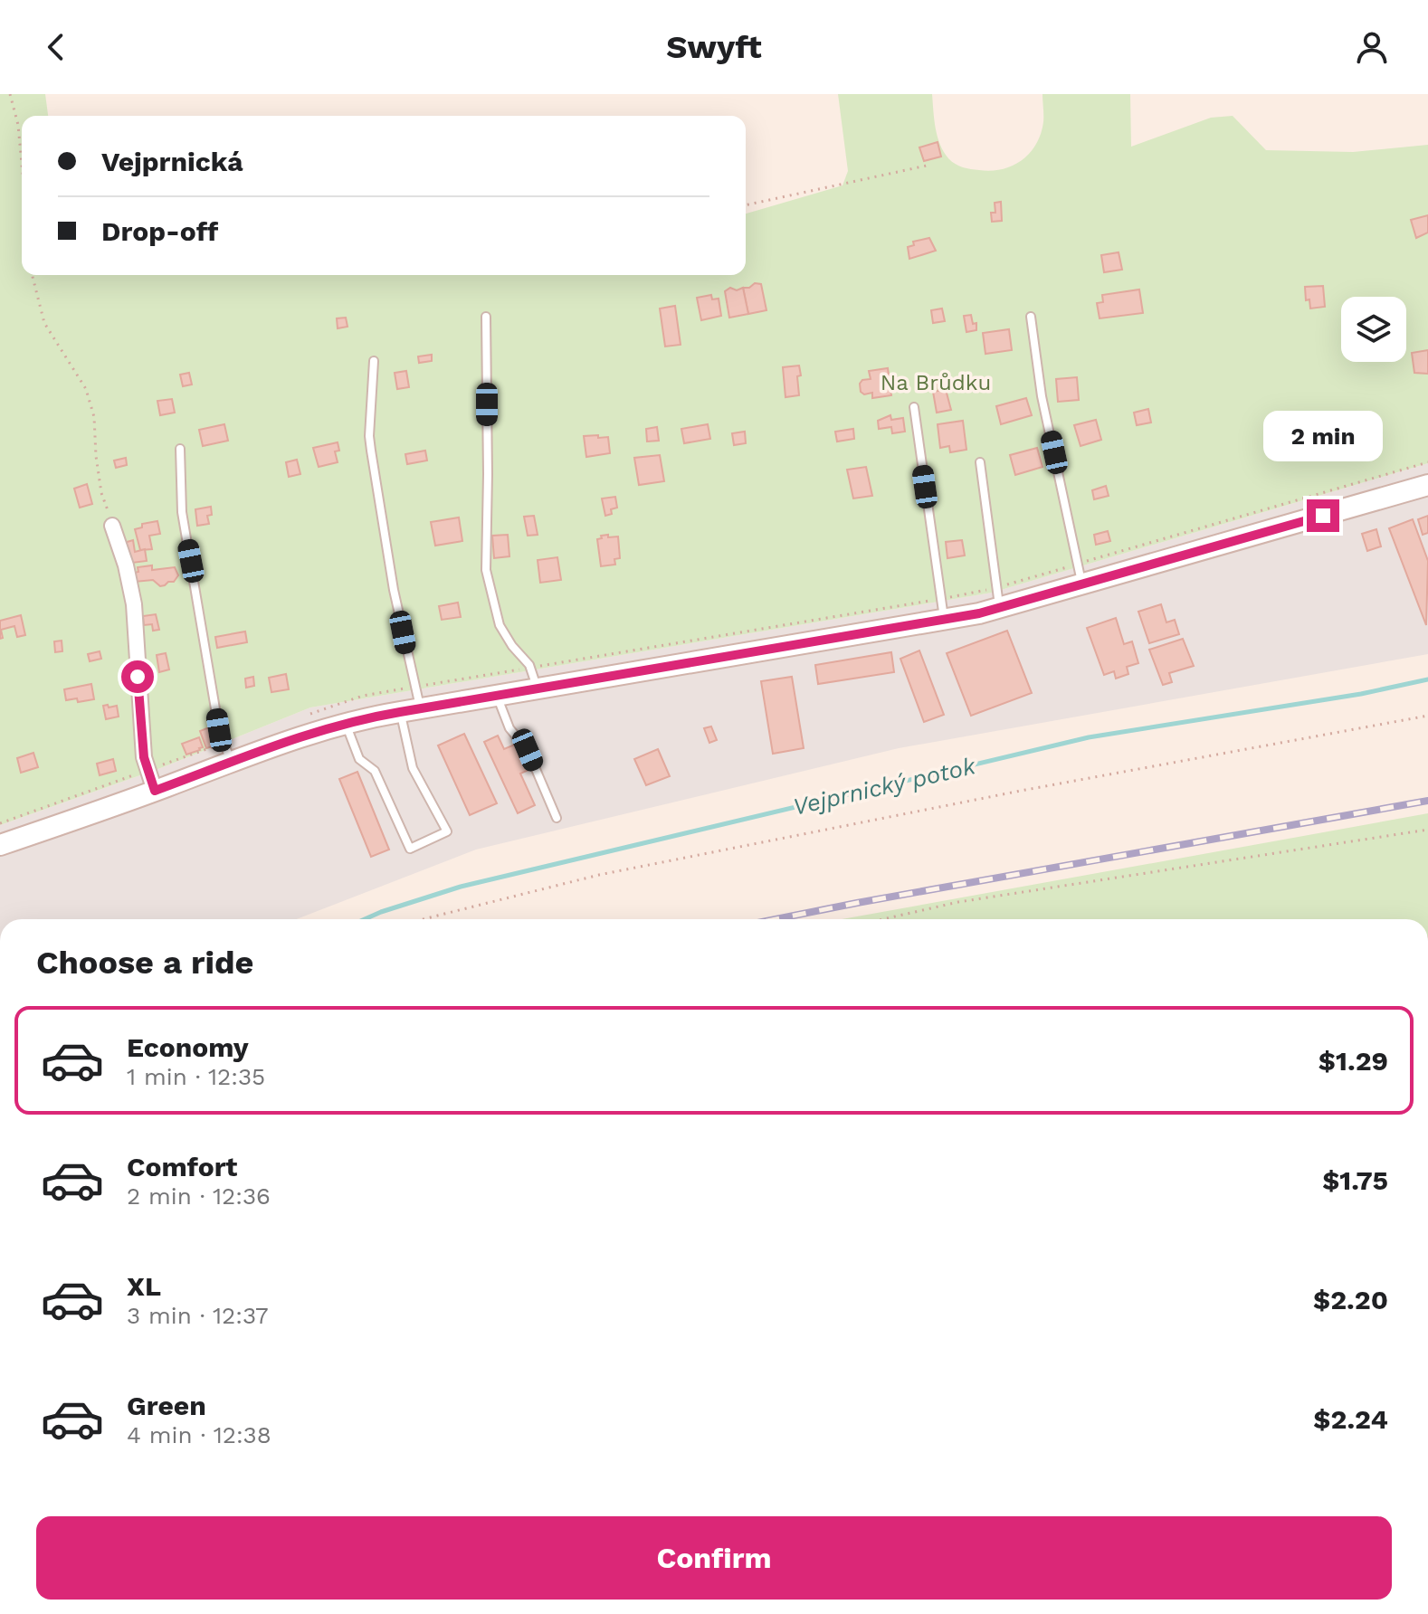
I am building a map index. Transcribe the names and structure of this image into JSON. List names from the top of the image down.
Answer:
{
  "water": ["Vejprnický potok"],
  "parks": ["Na Brůdku"],
  "page": {
    "header": "Swyft",
    "banner": ["Vejprnická", "Drop-off"],
    "bubble": "2 min",
    "heading": "Choose a ride",
    "list": [
      {
        "name": "Economy",
        "note": "1 min · 12:35",
        "value": "$1.29"
      },
      {
        "name": "Comfort",
        "note": "2 min · 12:36",
        "value": "$1.75"
      },
      {
        "name": "XL",
        "note": "3 min · 12:37",
        "value": "$2.20"
      },
      {
        "name": "Green",
        "note": "4 min · 12:38",
        "value": "$2.24"
      }
    ],
    "buttons": "Confirm"
  }
}
